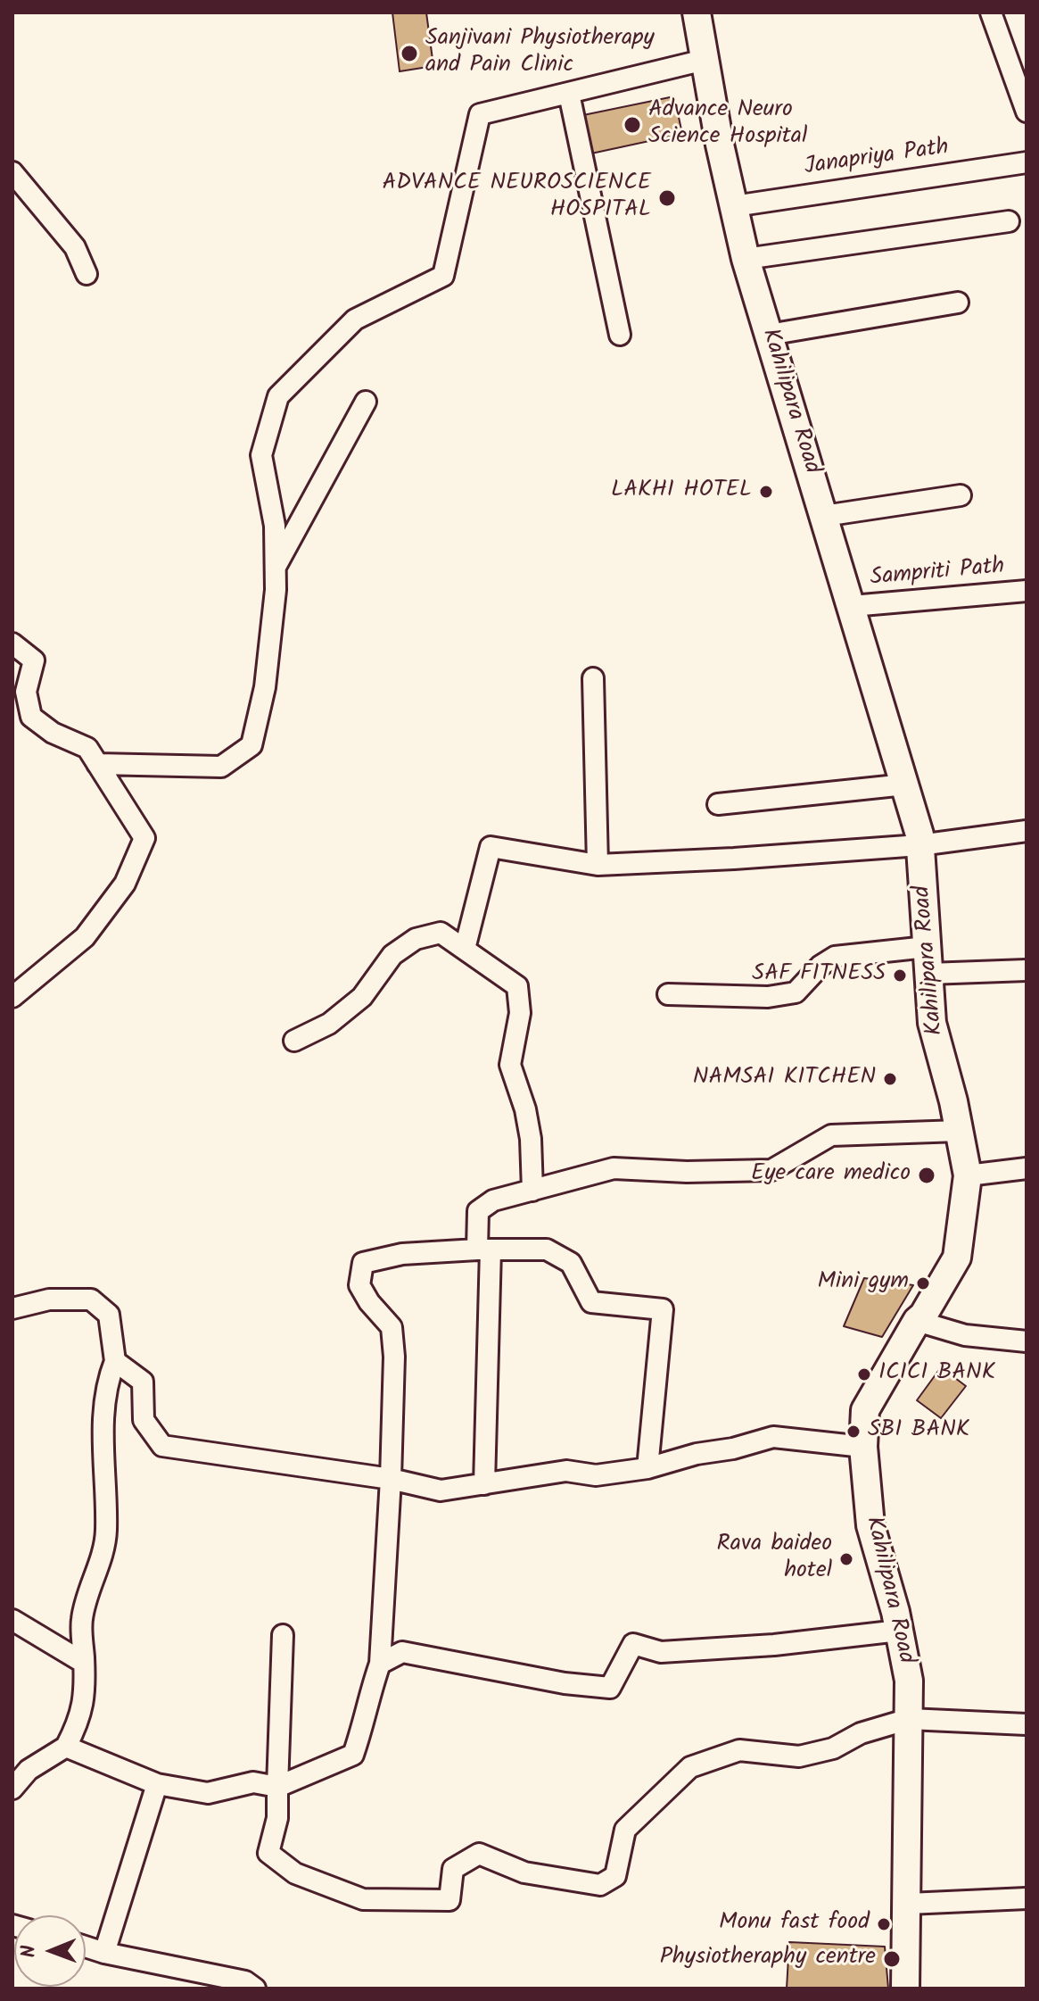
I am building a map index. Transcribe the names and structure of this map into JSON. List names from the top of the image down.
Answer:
{
  "streets": {
    "main road": ["Kahilipara Road"],
    "street": ["Janapriya Path", "Sampriti Path"]
  },
  "crossings": [
    ["Janapriya Path", "Kahilipara Road"],
    ["Kahilipara Road", "Sampriti Path"]
  ],
  "places": [
    "Sanjivani Physiotherapy and Pain Clinic",
    "Advance Neuro Science Hospital",
    "ADVANCE NEUROSCIENCE HOSPITAL",
    "LAKHI HOTEL",
    "SAF FITNESS",
    "NAMSAI KITCHEN",
    "Eye care medico",
    "Mini gym",
    "ICICI BANK",
    "SBI BANK",
    "Rava baideo hotel",
    "Monu fast food",
    "Physiotheraphy centre"
  ],
  "north": "left"
}
